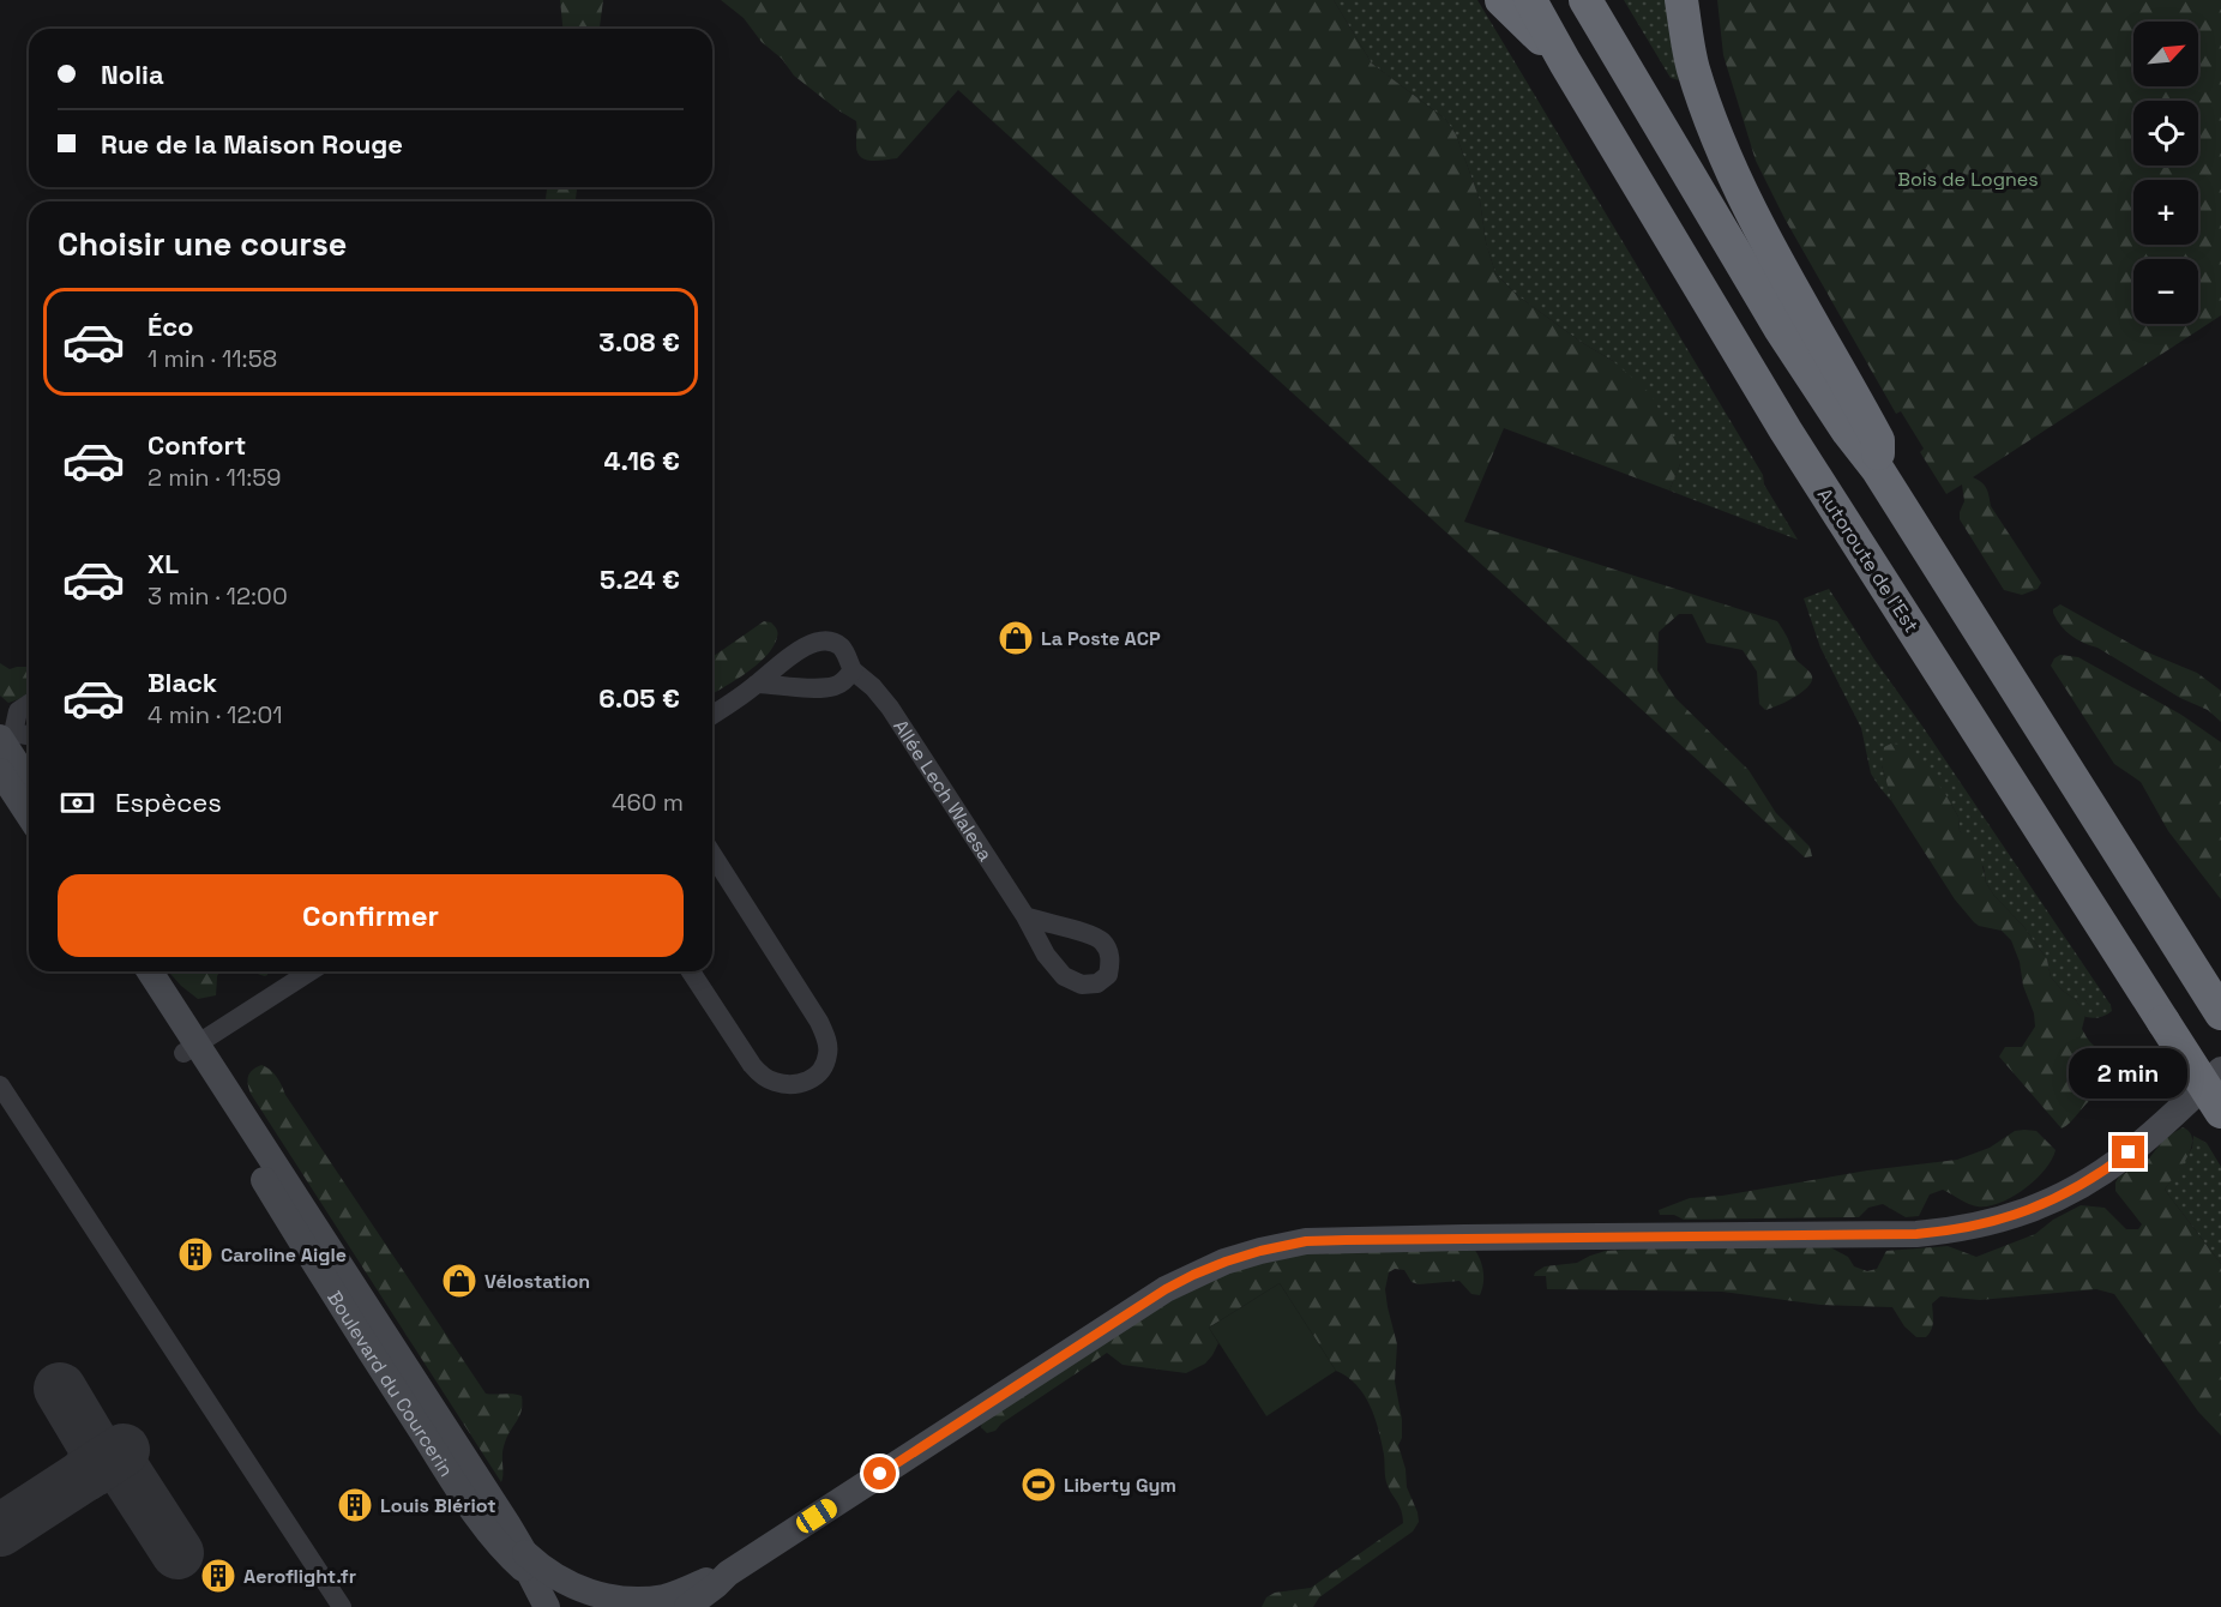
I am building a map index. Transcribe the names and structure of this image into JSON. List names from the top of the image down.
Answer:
{
  "streets": {
    "highway": ["Autoroute de l’Est"],
    "street": ["Allée Lech Walesa", "Boulevard du Courcerin"]
  },
  "parks": ["Bois de Lognes"],
  "places": {
    "shop": ["La Poste ACP", "Vélostation"],
    "building": ["Caroline Aigle", "Louis Blériot", "Aeroflight.fr"],
    "sports": ["Liberty Gym"]
  },
  "north": "top right",
  "page": {
    "map_buttons": ["+", "−"],
    "banner": ["Nolia", "Rue de la Maison Rouge"],
    "heading": "Choisir une course",
    "list": [
      {
        "name": "Éco",
        "note": "1 min · 11:58",
        "value": "3.08 €"
      },
      {
        "name": "Confort",
        "note": "2 min · 11:59",
        "value": "4.16 €"
      },
      {
        "name": "XL",
        "note": "3 min · 12:00",
        "value": "5.24 €"
      },
      {
        "name": "Black",
        "note": "4 min · 12:01",
        "value": "6.05 €"
      }
    ],
    "pay": ["Espèces", "460 m"],
    "buttons": "Confirmer",
    "bubble": "2 min"
  }
}
